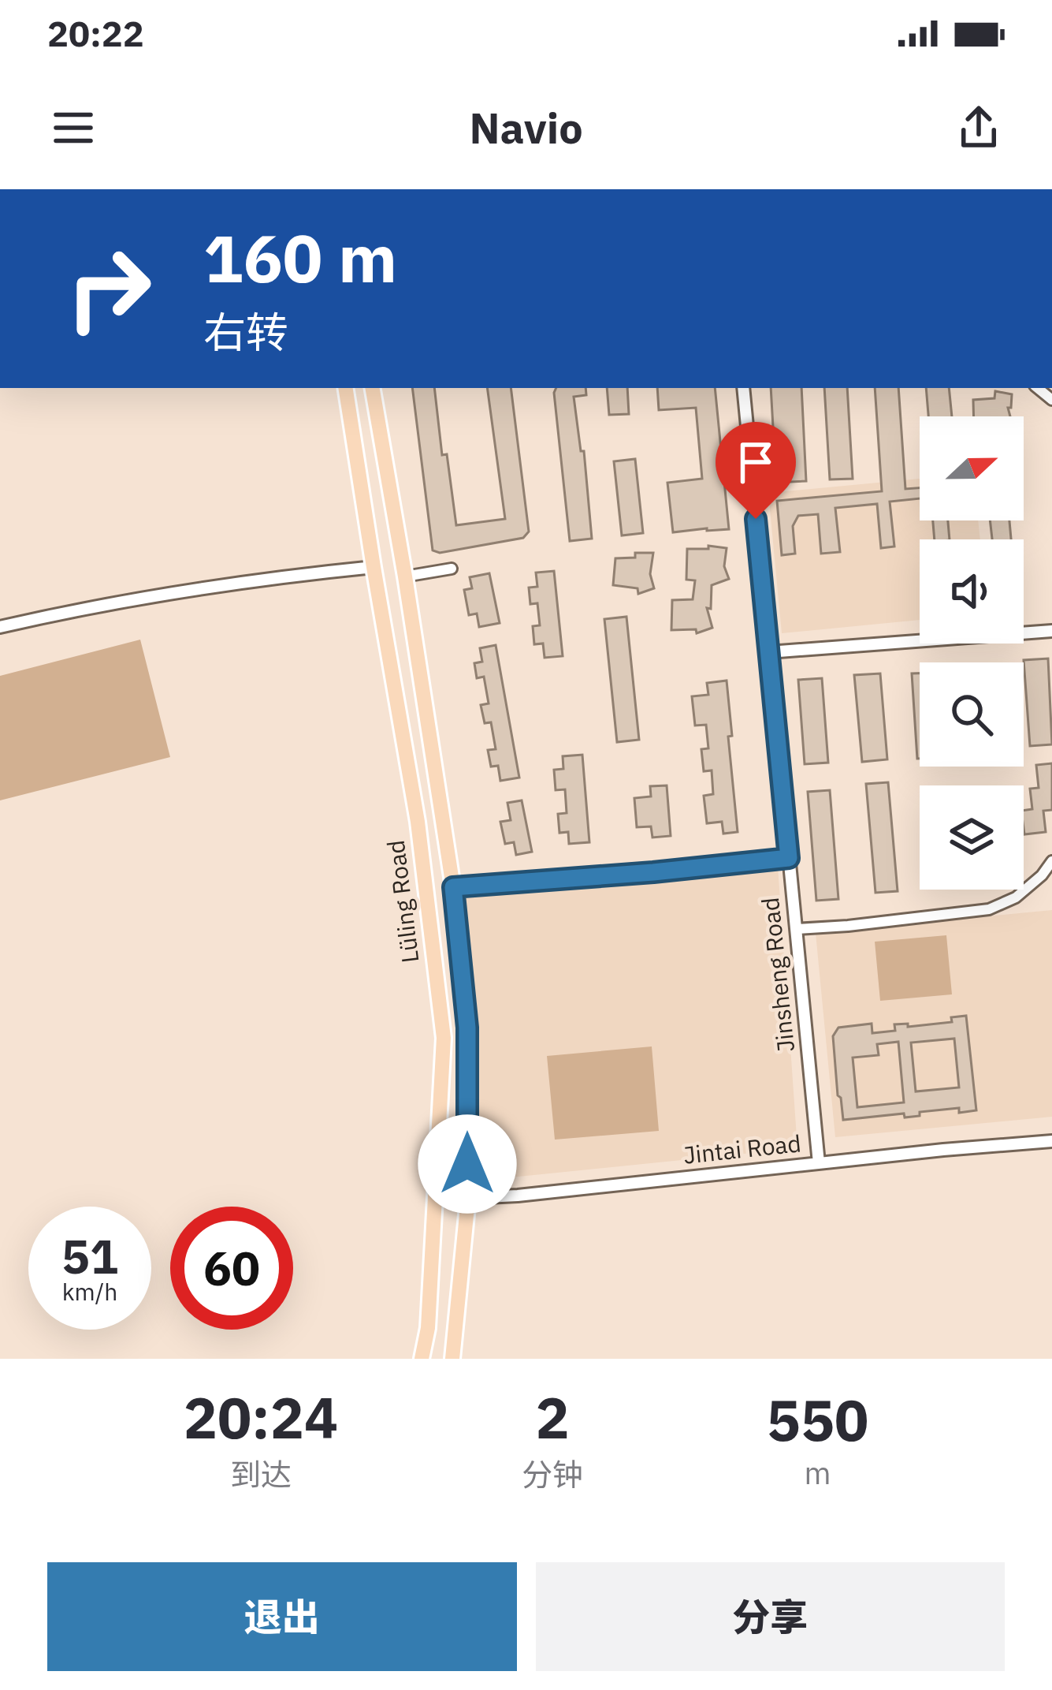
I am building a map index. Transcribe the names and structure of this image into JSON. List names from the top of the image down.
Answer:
{
  "streets": {
    "main road": ["Lüling Road"],
    "street": ["Jinsheng Road", "Jintai Road"]
  },
  "crossings": [
    ["Lüling Road", "Jintai Road"],
    ["Jinsheng Road", "Jintai Road"]
  ],
  "north": "right",
  "page": {
    "status": "20:22",
    "header": "Navio",
    "turn": ["160 m", "右转"],
    "speed": "51 km/h",
    "limit": "60",
    "eta": [
      "20:24",
      "到达",
      "2",
      "分钟",
      "550",
      "m"
    ],
    "buttons": ["退出", "分享"]
  }
}
